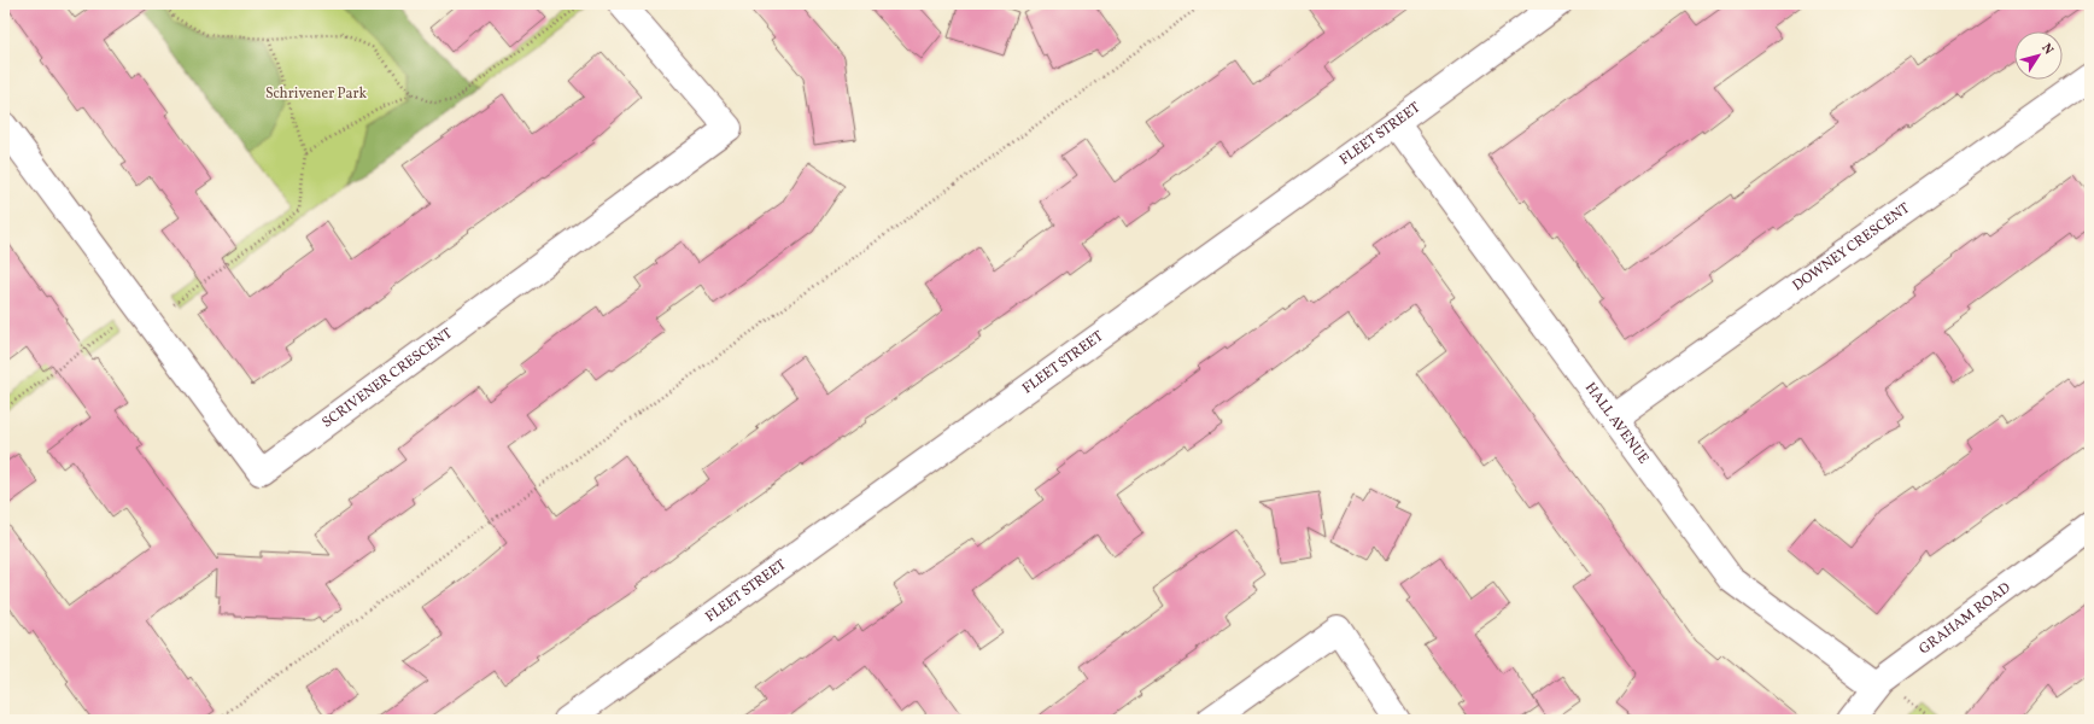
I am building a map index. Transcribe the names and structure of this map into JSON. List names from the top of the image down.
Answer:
{
  "streets": {
    "street": [
      "FLEET STREET",
      "DOWNEY CRESCENT",
      "SCRIVENER CRESCENT",
      "HALL AVENUE",
      "GRAHAM ROAD"
    ]
  },
  "crossings": [
    ["FLEET STREET", "HALL AVENUE"],
    ["DOWNEY CRESCENT", "HALL AVENUE"],
    ["HALL AVENUE", "GRAHAM ROAD"]
  ],
  "parks": ["Schrivener Park"],
  "north": "top right"
}
